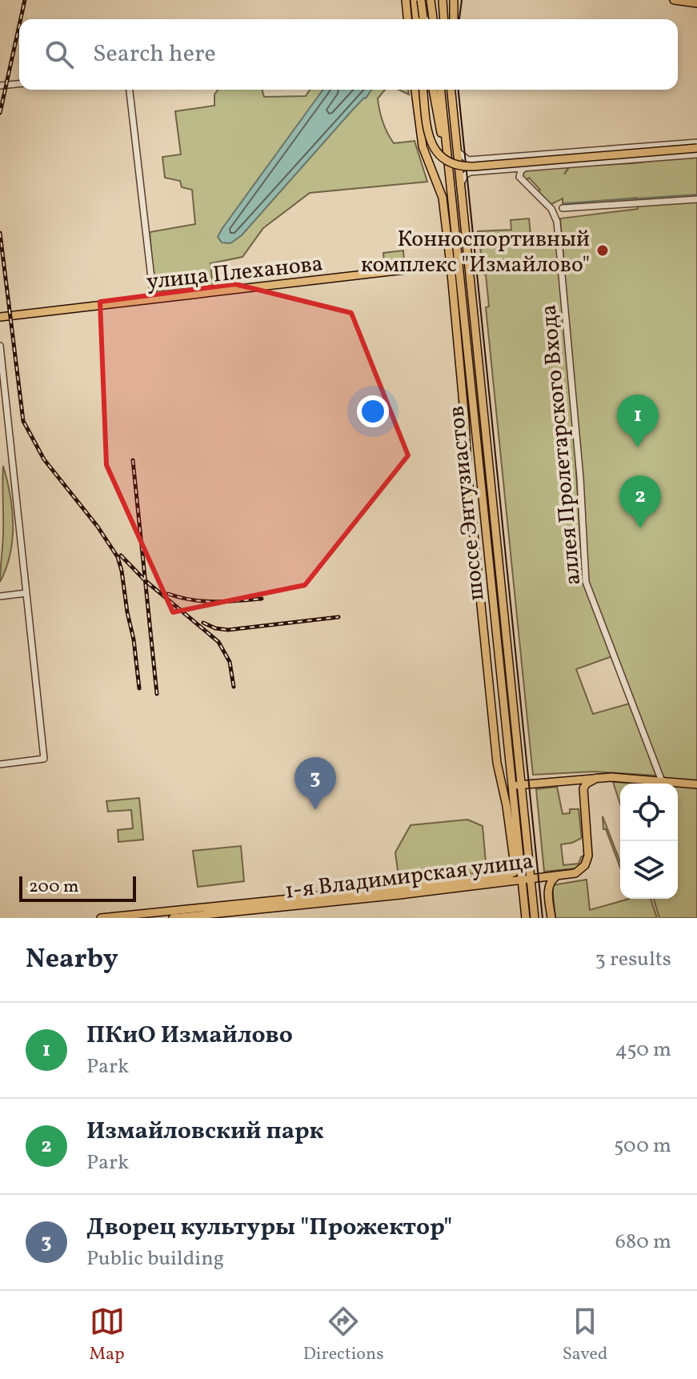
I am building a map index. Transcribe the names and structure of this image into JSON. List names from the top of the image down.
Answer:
{
  "streets": {
    "main road": ["улица Плеханова", "шоссе Энтузиастов", "1-я Владимирская улица"],
    "street": ["аллея Пролетарского Входа"]
  },
  "crossings": [
    ["улица Плеханова", "шоссе Энтузиастов"],
    ["шоссе Энтузиастов", "1-я Владимирская улица"]
  ],
  "places": ["Конноспортивный комплекс \"Измайлово\""],
  "scale_bar": "200 m",
  "page": {
    "search": "Search here",
    "pins": ["1", "2", "3"],
    "scale": "200 m",
    "heading": ["Nearby", "3 results"],
    "list": [
      {
        "mark": "1",
        "name": "ПКиО Измайлово",
        "note": "Park",
        "value": "450 m"
      },
      {
        "mark": "2",
        "name": "Измайловский парк",
        "note": "Park",
        "value": "500 m"
      },
      {
        "mark": "3",
        "name": "Дворец культуры \"Прожектор\"",
        "note": "Public building",
        "value": "680 m"
      }
    ],
    "nav": ["Map", "Directions", "Saved"]
  }
}
